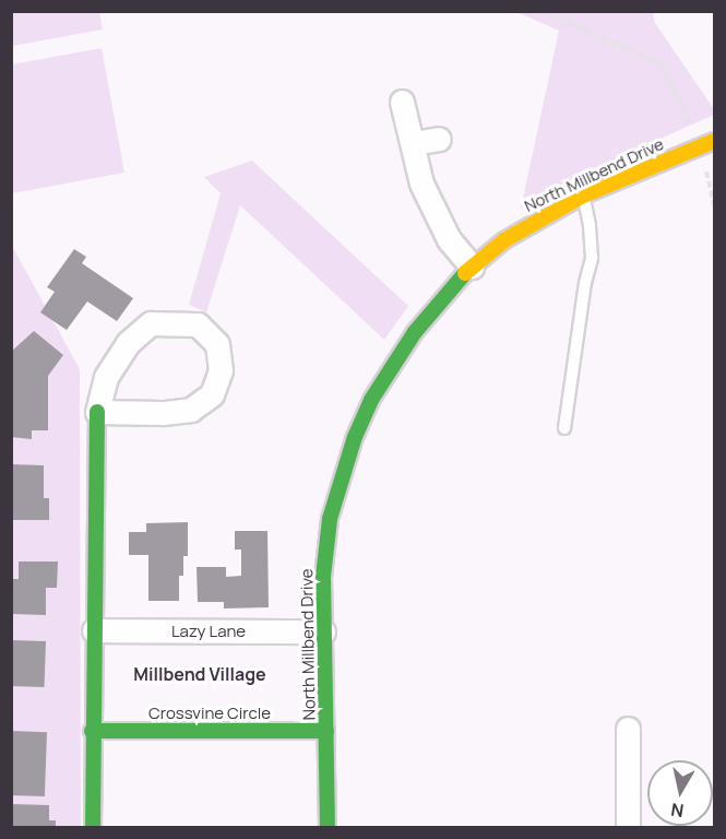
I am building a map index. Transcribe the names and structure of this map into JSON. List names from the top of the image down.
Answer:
{
  "streets": {
    "street": ["North Millbend Drive", "Lazy Lane", "Crossvine Circle"]
  },
  "crossings": [
    ["North Millbend Drive", "Lazy Lane"],
    ["North Millbend Drive", "Crossvine Circle"]
  ],
  "districts": ["Millbend Village"],
  "north": "bottom"
}
